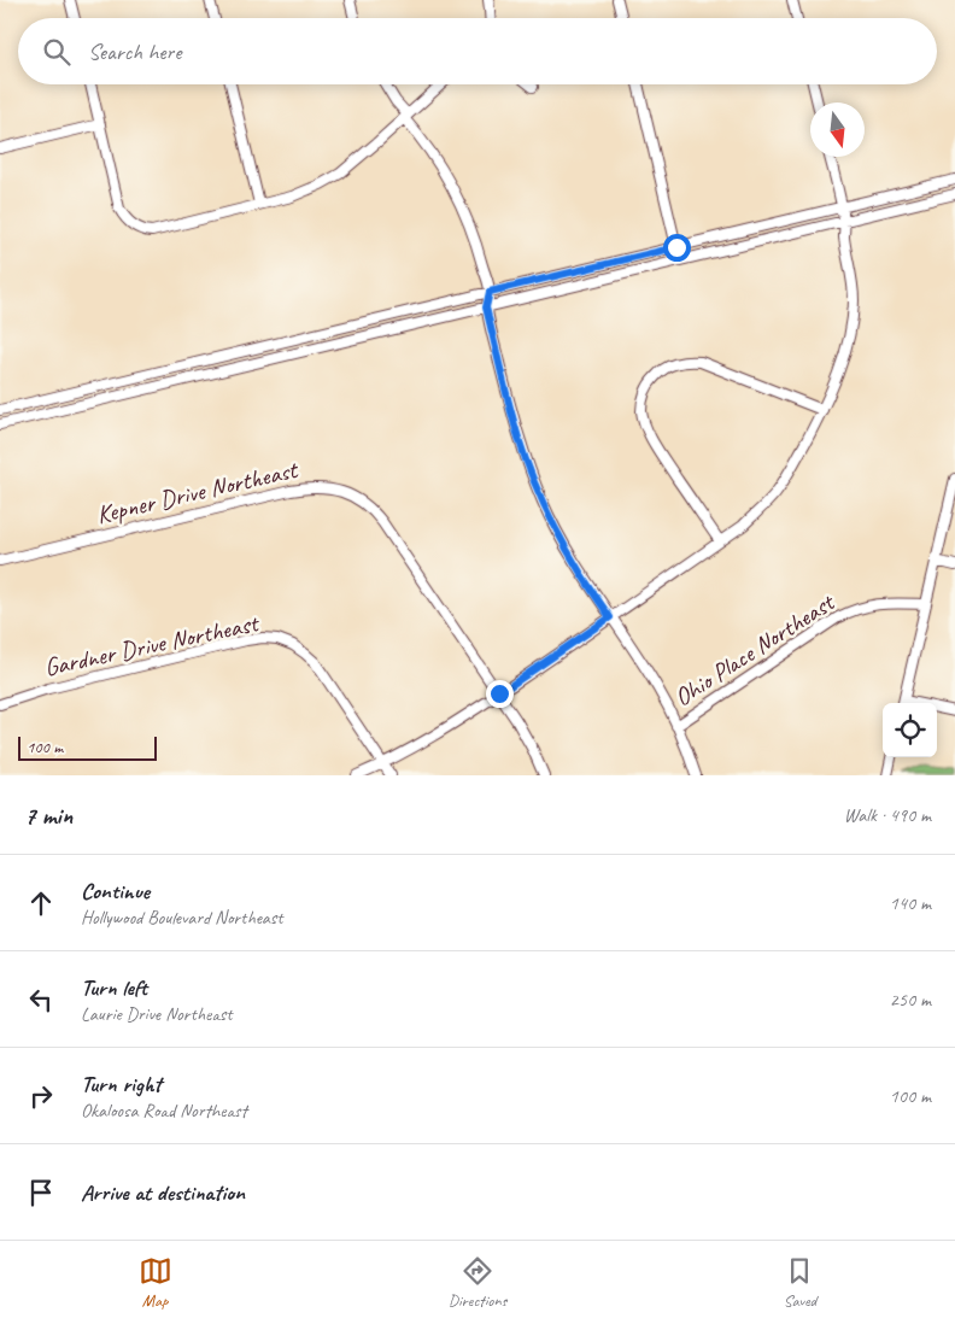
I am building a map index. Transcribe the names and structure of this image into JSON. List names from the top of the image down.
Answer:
{
  "streets": {
    "street": ["Kepner Drive Northeast", "Gardner Drive Northeast", "Ohio Place Northeast"]
  },
  "scale_bar": "100 m",
  "north": "bottom",
  "page": {
    "search": "Search here",
    "scale": "100 m",
    "heading": ["7 min", "Walk · 490 m"],
    "list": [
      ["Continue", "Hollywood Boulevard Northeast", "140 m"],
      ["Turn left", "Laurie Drive Northeast", "250 m"],
      ["Turn right", "Okaloosa Road Northeast", "100 m"],
      "Arrive at destination"
    ],
    "nav": ["Map", "Directions", "Saved"]
  }
}
